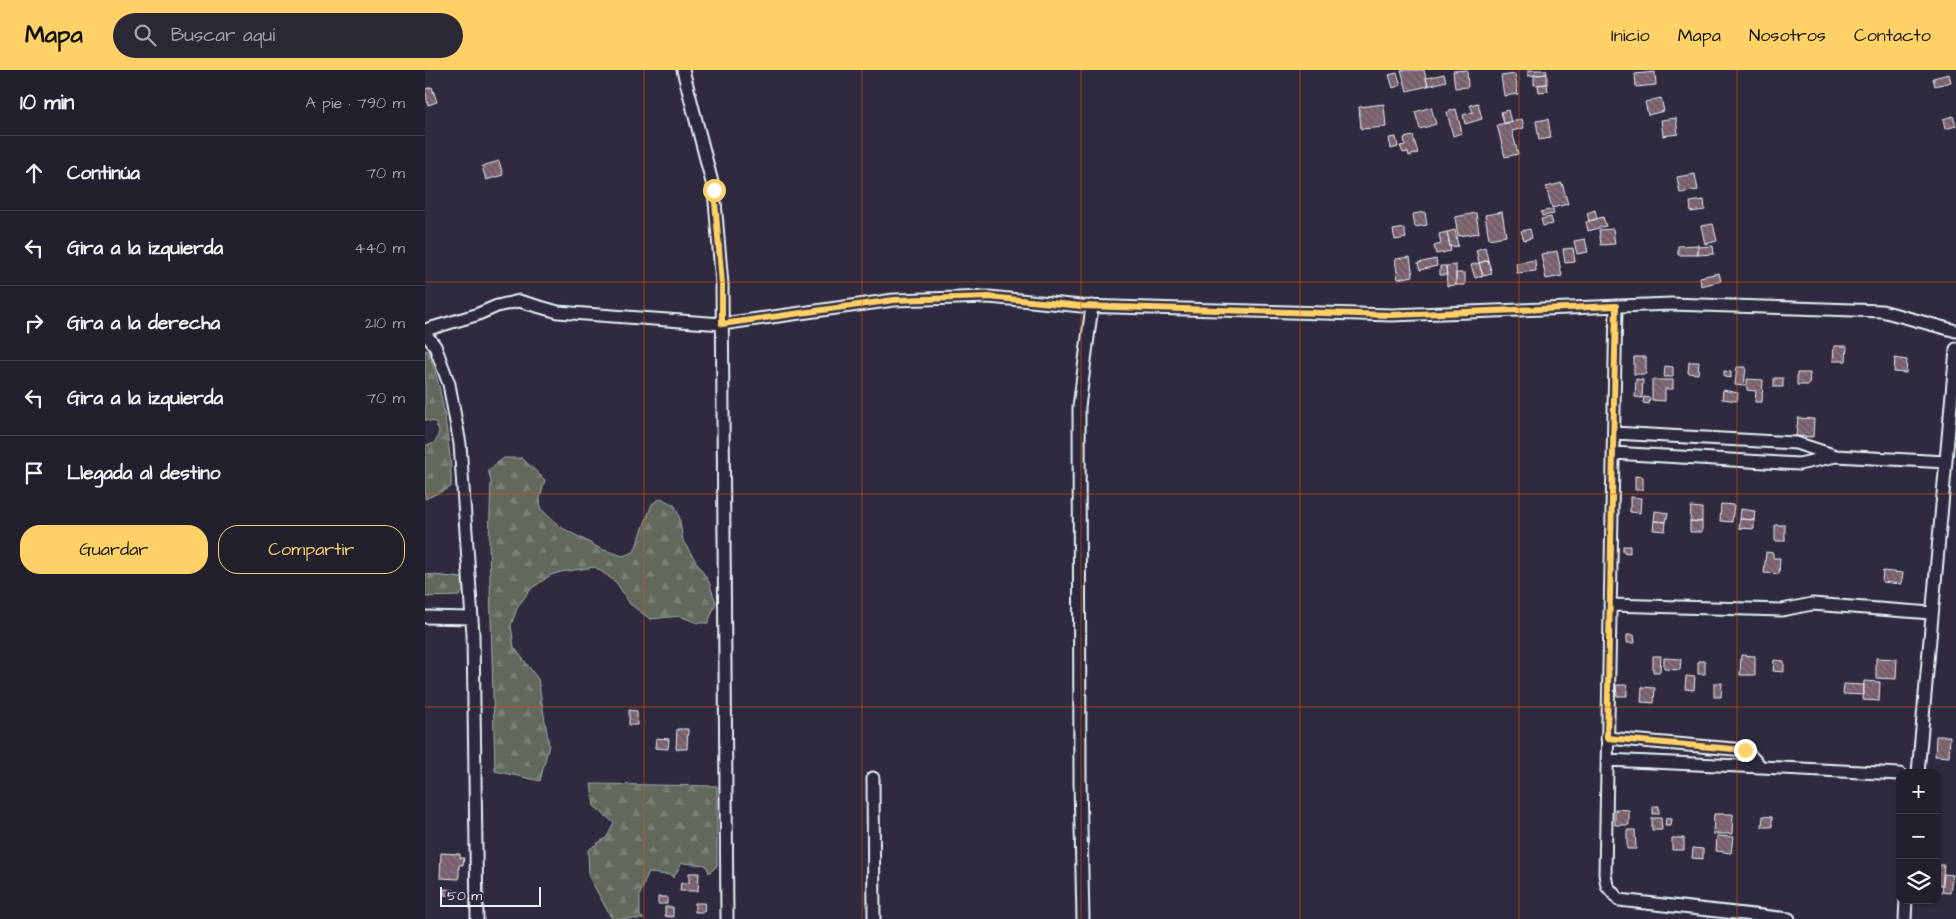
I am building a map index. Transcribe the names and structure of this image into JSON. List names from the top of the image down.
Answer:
{
  "scale_bar": "50 m",
  "page": {
    "header": "Mapa",
    "search": "Buscar aquí",
    "nav": [
      "Inicio",
      "Mapa",
      "Nosotros",
      "Contacto"
    ],
    "heading": ["10 min", "A pie · 790 m"],
    "list": [
      ["Continúa", "70 m"],
      ["Gira a la izquierda", "440 m"],
      ["Gira a la derecha", "210 m"],
      ["Gira a la izquierda", "70 m"],
      "Llegada al destino"
    ],
    "buttons": ["Guardar", "Compartir"],
    "map_buttons": ["+", "−"],
    "scale": "50 m"
  }
}
